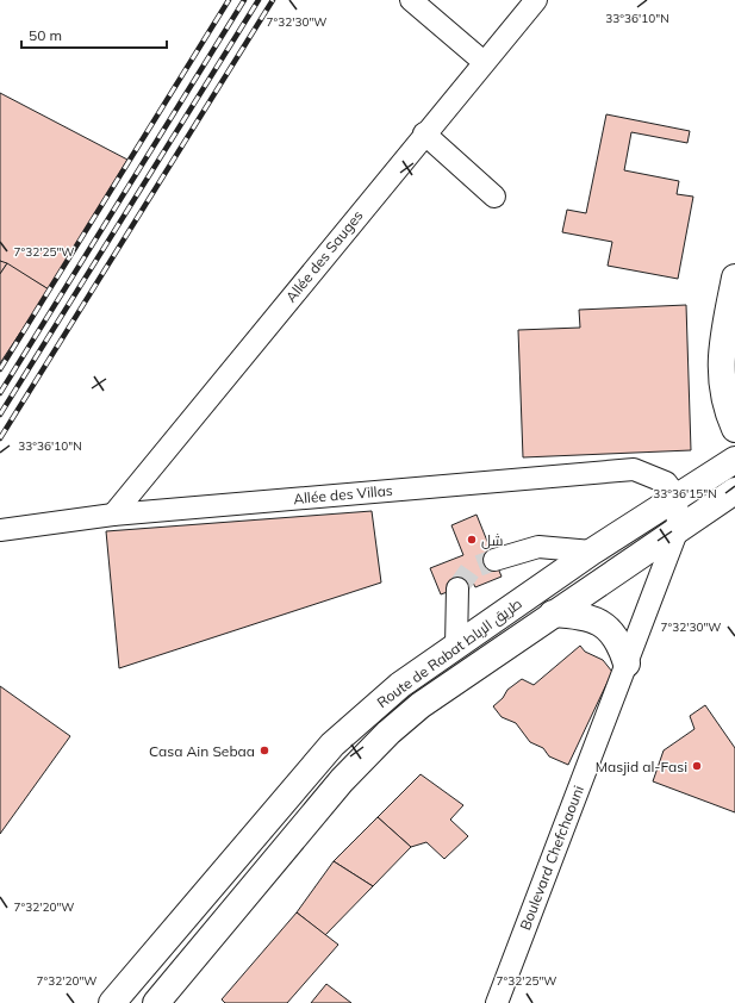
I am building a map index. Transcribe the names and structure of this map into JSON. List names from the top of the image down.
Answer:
{
  "streets": {
    "main road": ["Route de Rabat طريق الرباط"],
    "street": ["Allée des Sauges", "Allée des Villas", "Boulevard Chefchaouni"]
  },
  "crossings": [
    ["Allée des Sauges", "Allée des Villas"],
    ["Allée des Villas", "Route de Rabat طريق الرباط"],
    ["Allée des Villas", "Boulevard Chefchaouni"],
    ["Route de Rabat طريق الرباط", "Boulevard Chefchaouni"]
  ],
  "places": ["شل", "Casa Ain Sebaa", "Masjid al-Fasi"],
  "scale_bar": "50 m",
  "coordinates": [
    "33°36'10\"N",
    "7°32'30\"W",
    "7°32'25\"W",
    "33°36'15\"N",
    "7°32'20\"W"
  ]
}
